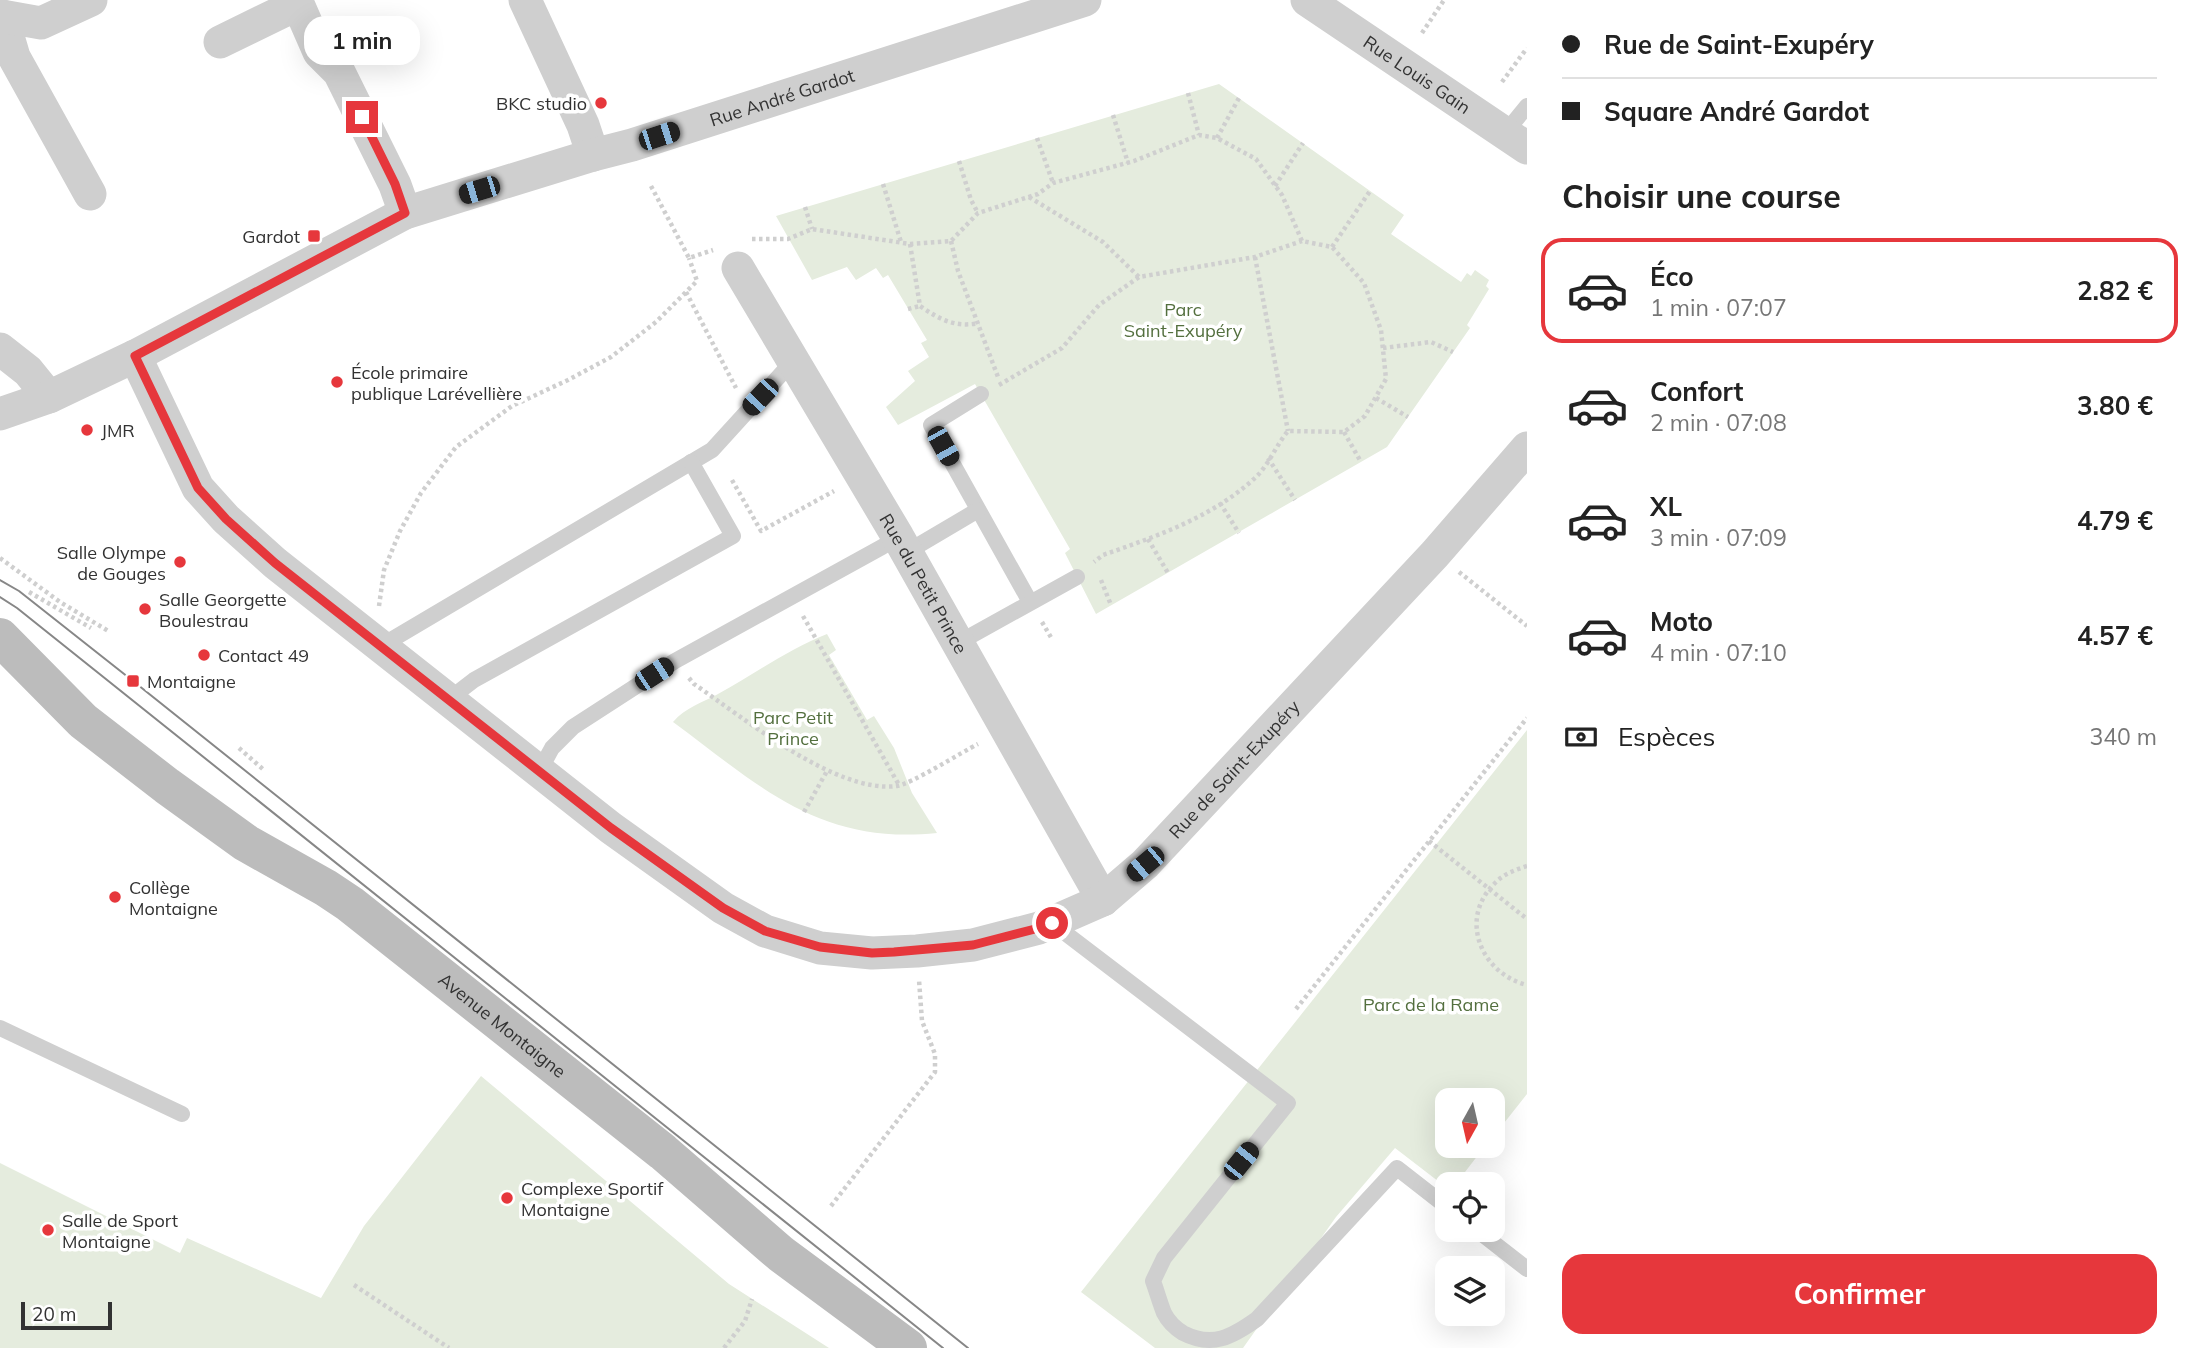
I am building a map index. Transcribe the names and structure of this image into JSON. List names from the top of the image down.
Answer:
{
  "streets": {
    "main road": ["Avenue Montaigne"],
    "street": [
      "Rue Louis Gain",
      "Rue André Gardot",
      "Rue du Petit Prince",
      "Rue de Saint-Exupéry"
    ]
  },
  "crossings": [
    ["Rue André Gardot", "Rue de Saint-Exupéry"],
    ["Rue du Petit Prince", "Rue de Saint-Exupéry"]
  ],
  "parks": ["Parc Saint-Exupéry", "Parc Petit Prince", "Parc de la Rame"],
  "places": {
    "other": [
      "BKC studio",
      "École primaire publique Larévellière",
      "JMR",
      "Salle Olympe de Gouges",
      "Salle Georgette Boulestrau",
      "Contact 49",
      "Collège Montaigne",
      "Complexe Sportif Montaigne",
      "Salle de Sport Montaigne"
    ],
    "transit": ["Gardot", "Montaigne"]
  },
  "scale_bar": "20 m",
  "north": "bottom",
  "page": {
    "banner": ["Rue de Saint-Exupéry", "Square André Gardot"],
    "bubble": "1 min",
    "heading": "Choisir une course",
    "list": [
      {
        "name": "Éco",
        "note": "1 min · 07:07",
        "value": "2.82 €"
      },
      {
        "name": "Confort",
        "note": "2 min · 07:08",
        "value": "3.80 €"
      },
      {
        "name": "XL",
        "note": "3 min · 07:09",
        "value": "4.79 €"
      },
      {
        "name": "Moto",
        "note": "4 min · 07:10",
        "value": "4.57 €"
      }
    ],
    "pay": ["Espèces", "340 m"],
    "buttons": "Confirmer",
    "scale": "20 m"
  }
}
